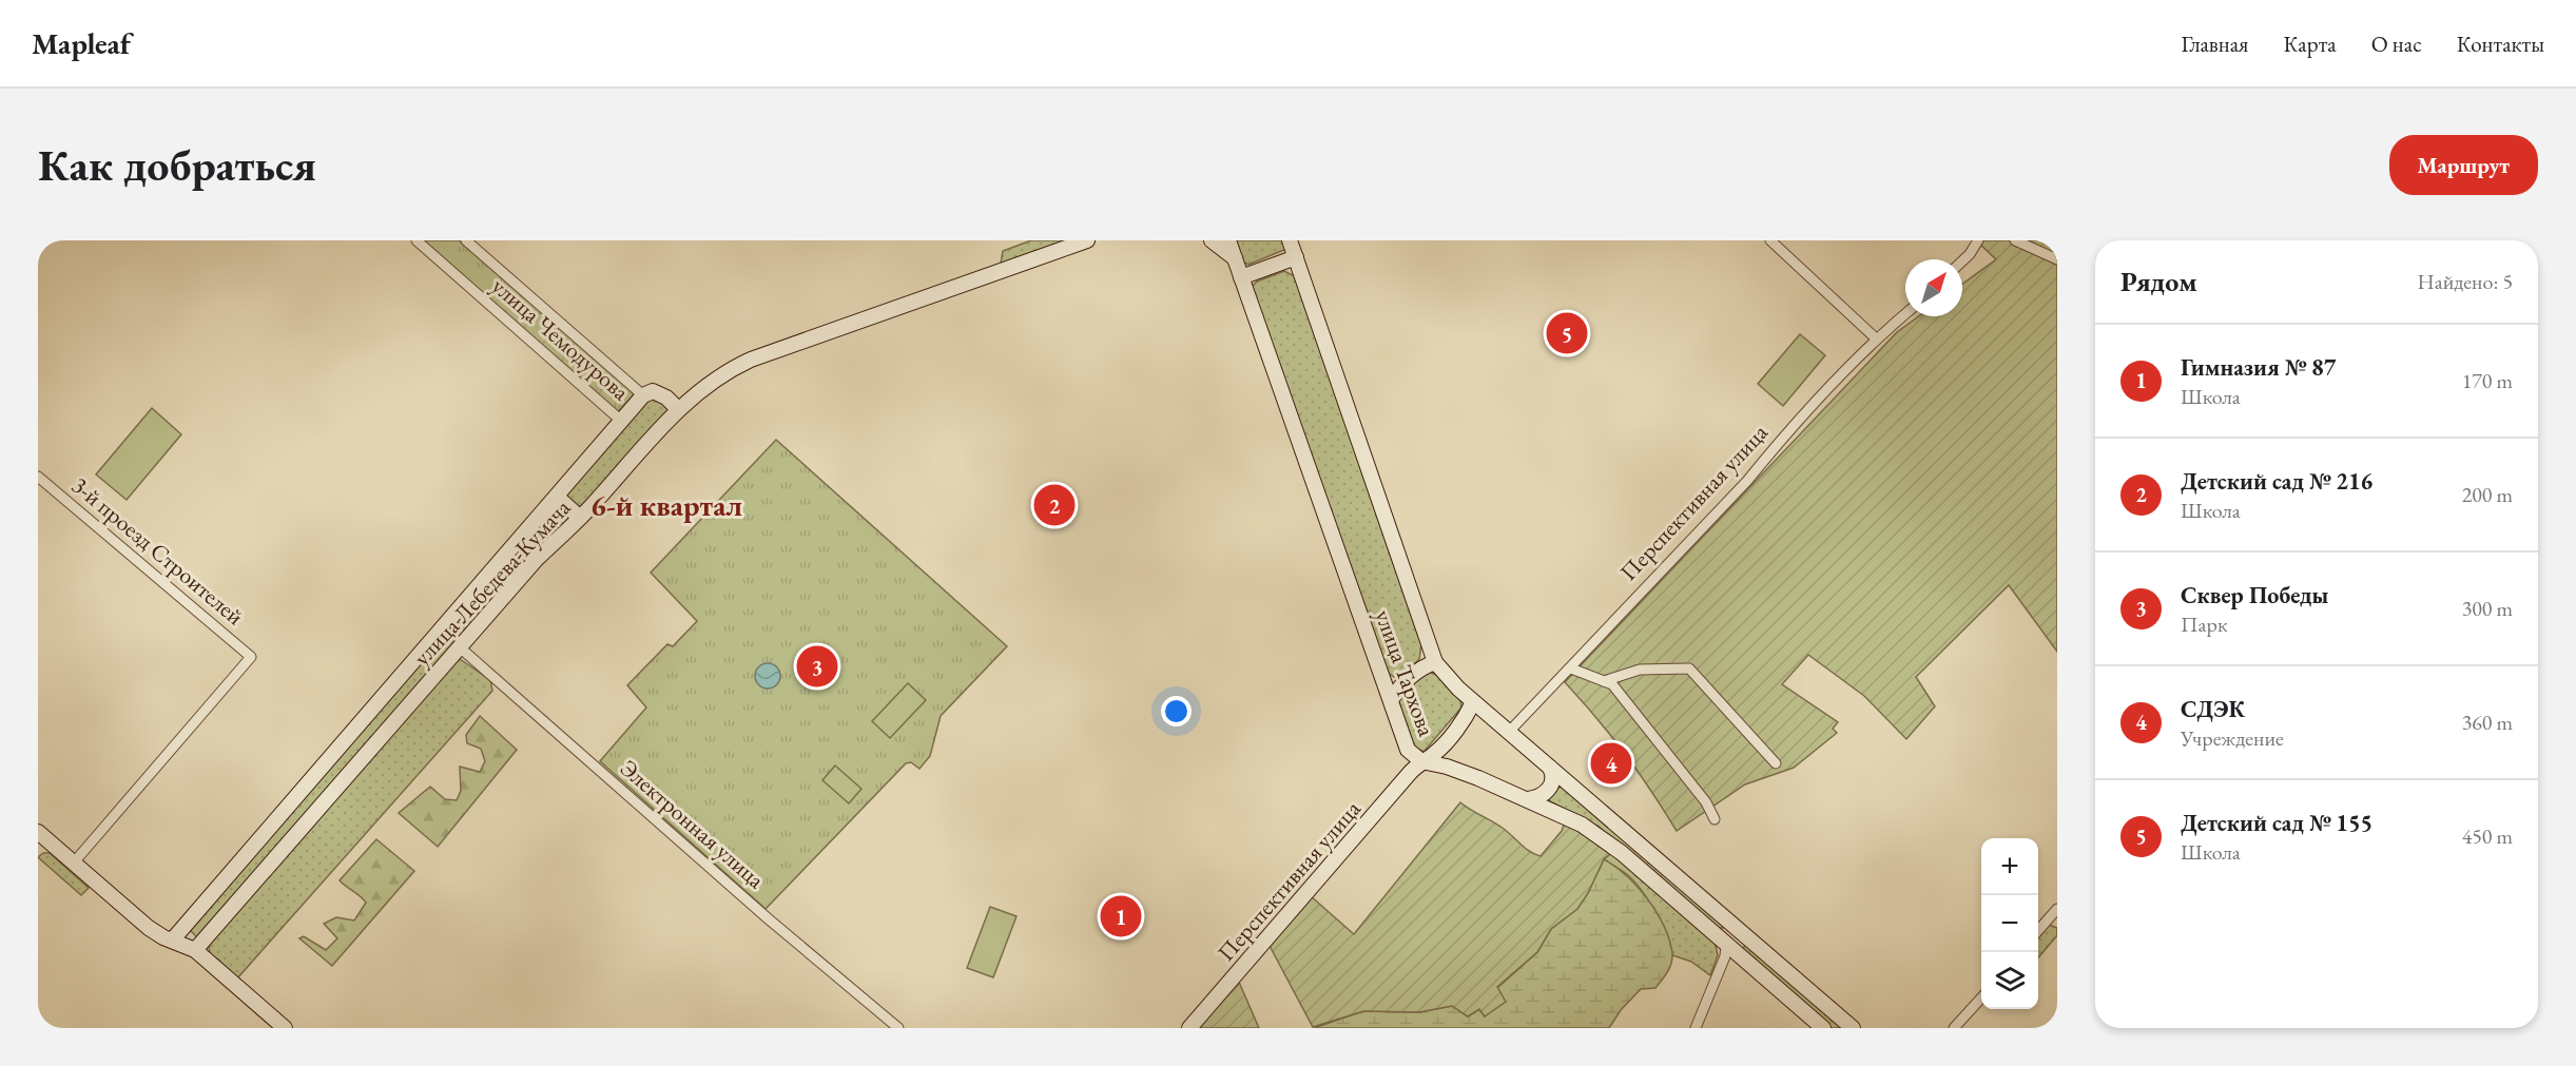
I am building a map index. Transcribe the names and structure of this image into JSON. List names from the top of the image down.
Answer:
{
  "streets": {
    "main road": [
      "улица Чемодурова",
      "Перспективная улица",
      "улица Лебедева-Кумача",
      "улица Тархова"
    ],
    "street": ["3-й проезд Строителей", "Электронная улица"]
  },
  "crossings": [
    ["улица Чемодурова", "улица Лебедева-Кумача"],
    ["Перспективная улица", "улица Тархова"],
    ["улица Лебедева-Кумача", "Электронная улица"]
  ],
  "districts": ["6-й квартал"],
  "north": "top right",
  "page": {
    "header": "Mapleaf",
    "nav": [
      "Главная",
      "Карта",
      "О нас",
      "Контакты"
    ],
    "buttons": "Маршрут",
    "title": "Как добраться",
    "heading": ["Рядом", "Найдено: 5"],
    "pins": [
      "5",
      "2",
      "3",
      "4",
      "1"
    ],
    "list": [
      {
        "mark": "1",
        "name": "Гимназия № 87",
        "note": "Школа",
        "value": "170 m"
      },
      {
        "mark": "2",
        "name": "Детский сад № 216",
        "note": "Школа",
        "value": "200 m"
      },
      {
        "mark": "3",
        "name": "Сквер Победы",
        "note": "Парк",
        "value": "300 m"
      },
      {
        "mark": "4",
        "name": "СДЭК",
        "note": "Учреждение",
        "value": "360 m"
      },
      {
        "mark": "5",
        "name": "Детский сад № 155",
        "note": "Школа",
        "value": "450 m"
      }
    ],
    "map_buttons": ["+", "−"]
  }
}
